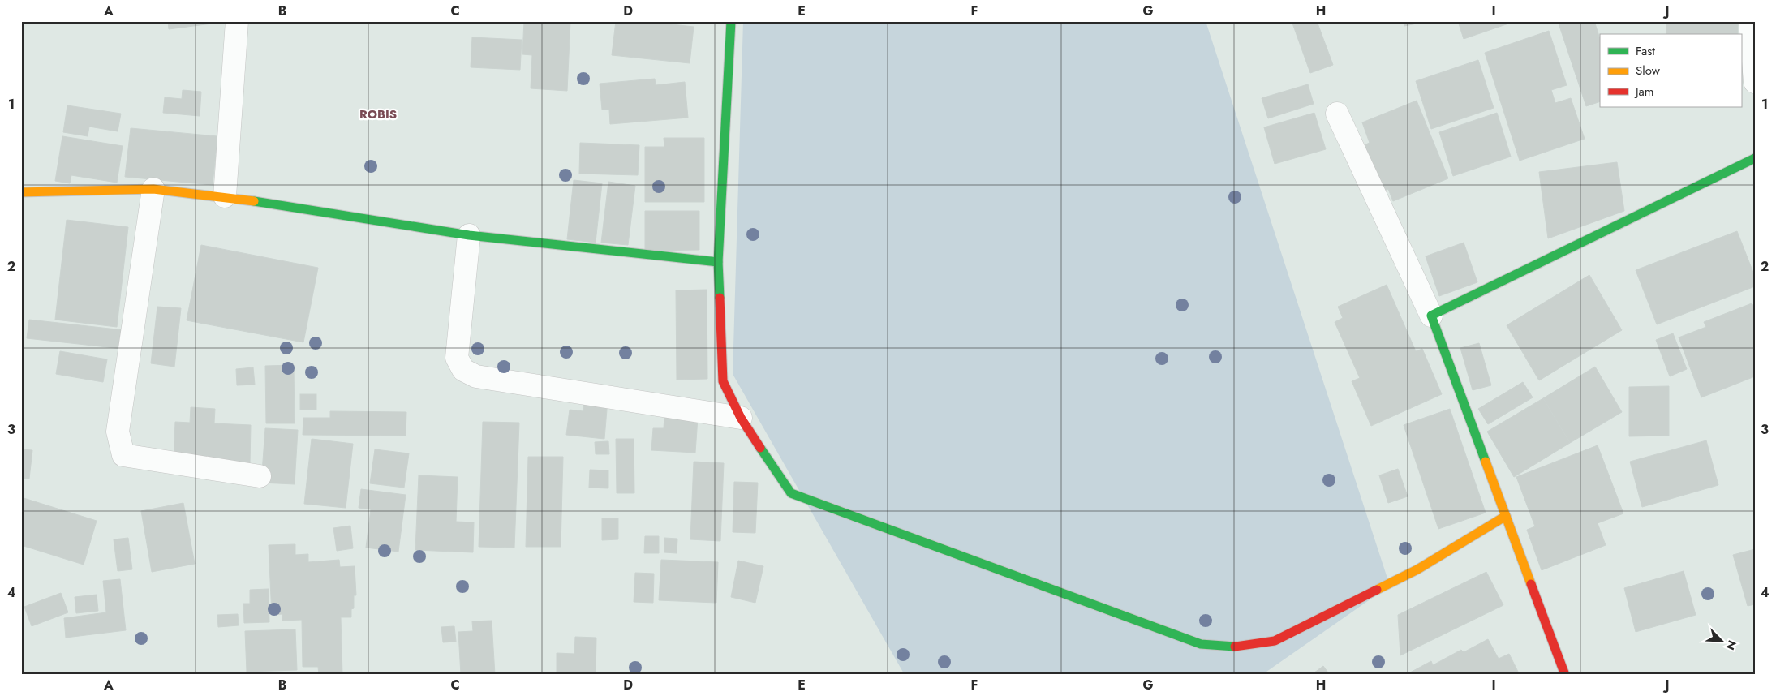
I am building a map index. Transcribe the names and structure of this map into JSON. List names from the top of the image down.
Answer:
{
  "districts": ["ROBIS"],
  "legend": ["Fast", "Slow", "Jam"],
  "north": "bottom right",
  "grid": {
    "columns": [
      "A",
      "B",
      "C",
      "D",
      "E",
      "F",
      "G",
      "H",
      "I",
      "J"
    ],
    "rows": [
      "1",
      "2",
      "3",
      "4"
    ]
  }
}
